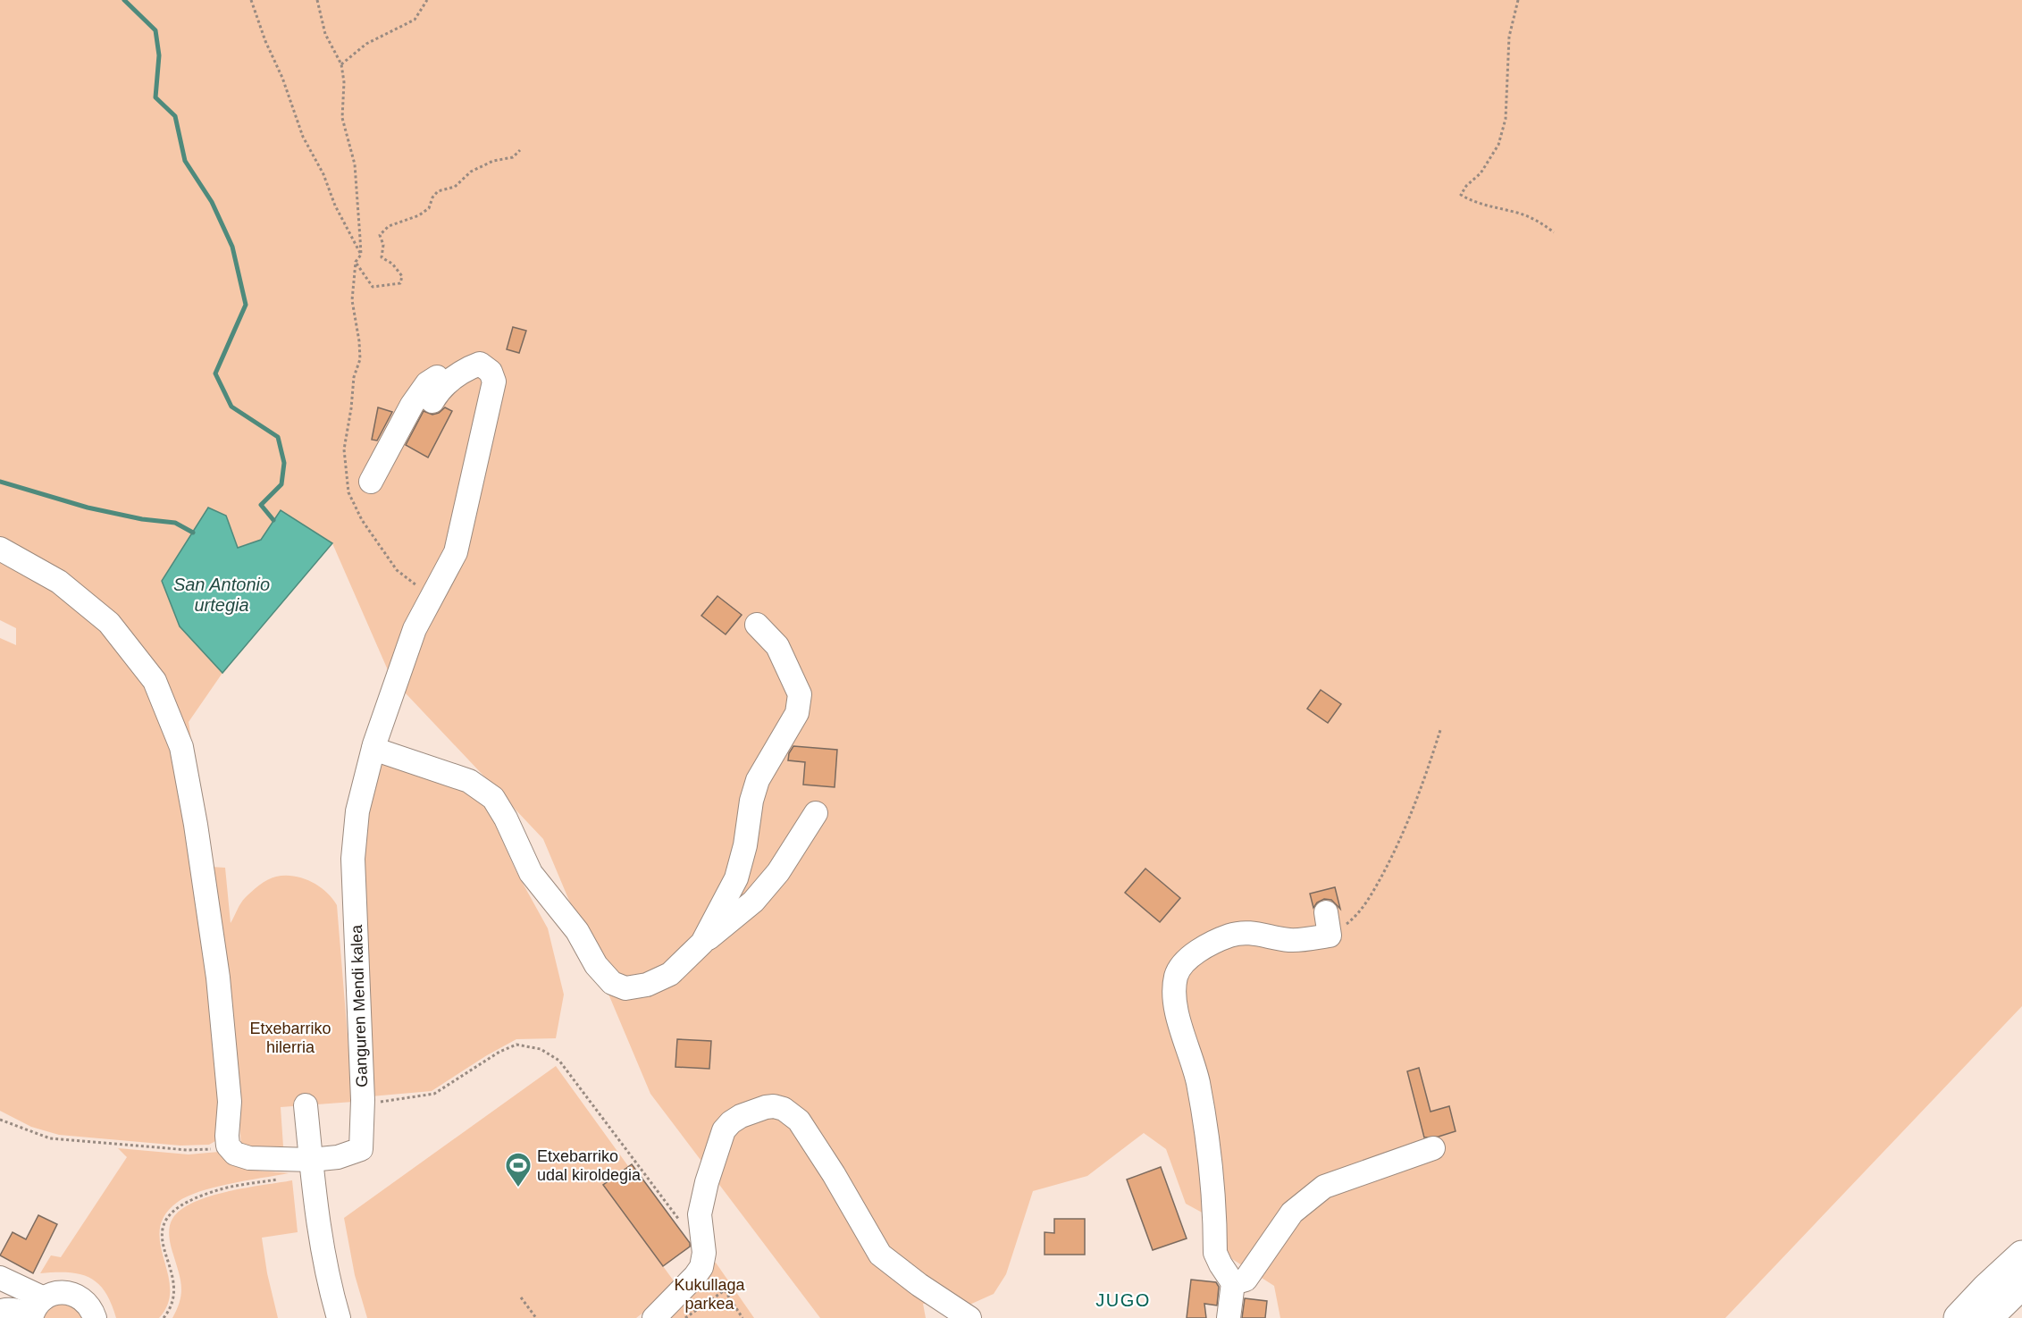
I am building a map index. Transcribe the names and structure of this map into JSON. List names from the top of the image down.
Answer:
{
  "streets": {
    "street": ["Ganguren Mendi kalea"]
  },
  "districts": ["JUGO"],
  "water": ["San Antonio urtegia"],
  "parks": ["Etxebarriko hilerria", "Kukullaga parkea"],
  "places": {
    "sports": ["Etxebarriko udal kiroldegia"]
  }
}
